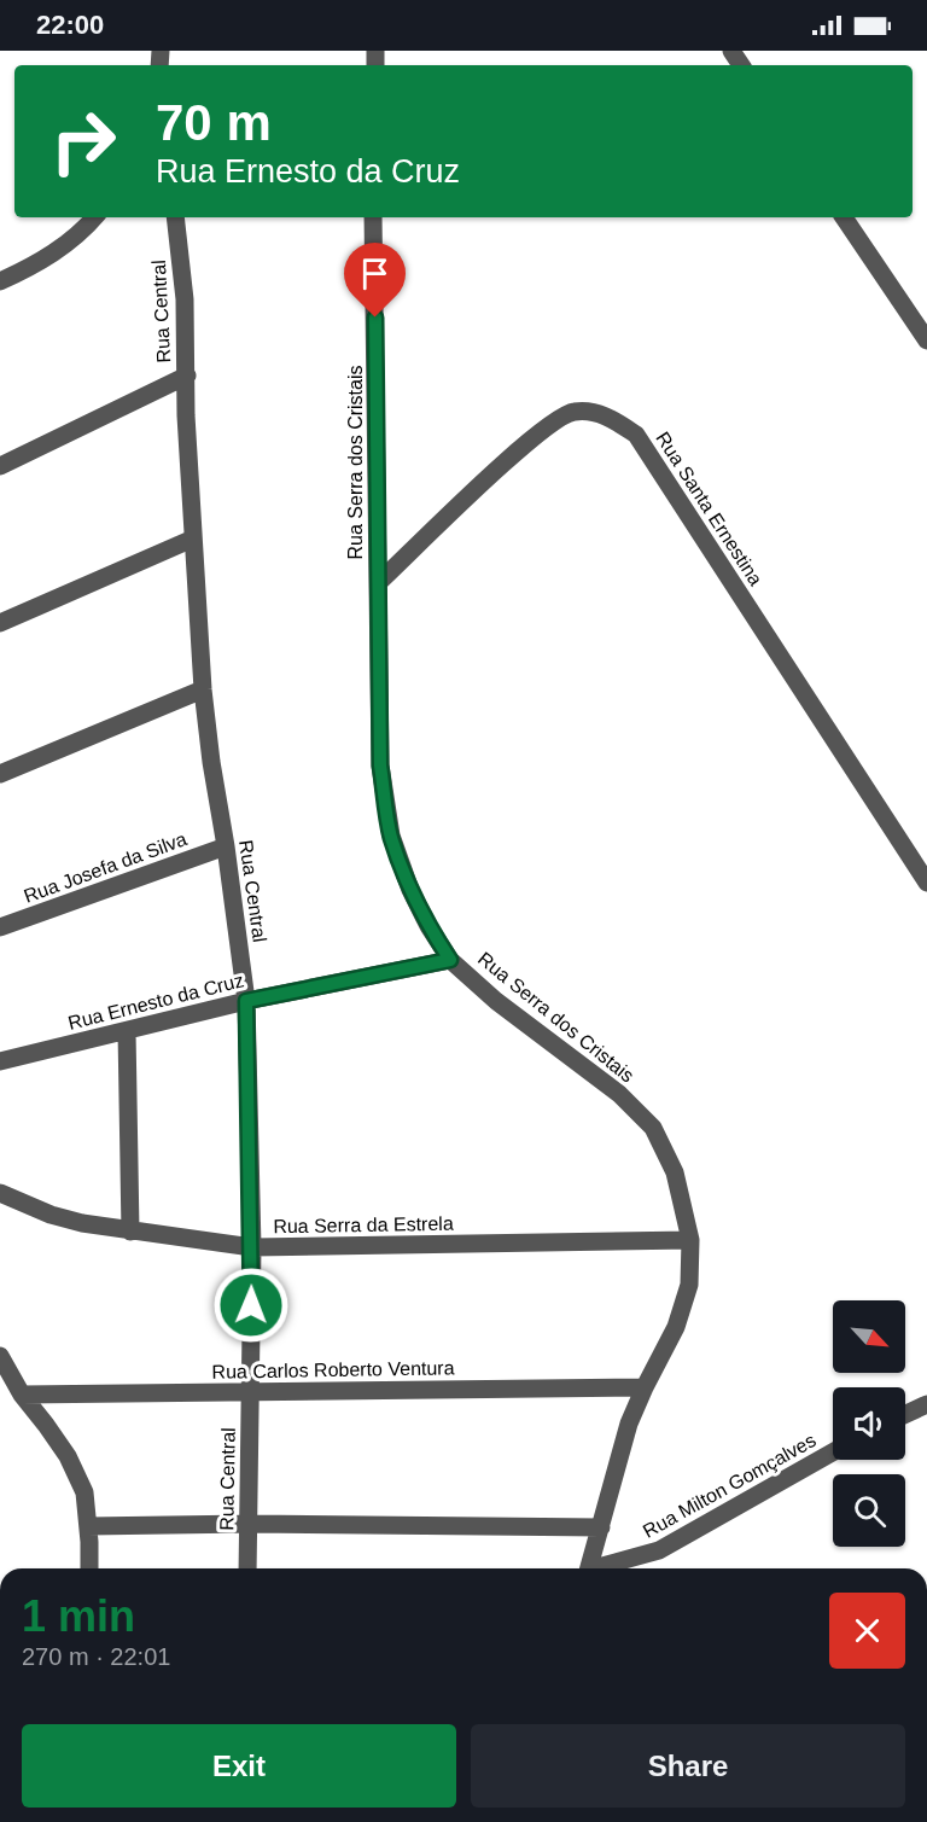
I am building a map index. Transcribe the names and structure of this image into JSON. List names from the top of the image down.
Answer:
{
  "streets": {
    "street": [
      "Rua Central",
      "Rua Serra dos Cristais",
      "Rua Santa Ernestina",
      "Rua Josefa da Silva",
      "Rua Ernesto da Cruz",
      "Rua Serra da Estrela",
      "Rua Carlos Roberto Ventura",
      "Rua Milton Gomçalves"
    ]
  },
  "crossings": [
    ["Rua Central", "Rua Josefa da Silva"],
    ["Rua Central", "Rua Ernesto da Cruz"],
    ["Rua Central", "Rua Serra da Estrela"],
    ["Rua Central", "Rua Carlos Roberto Ventura"],
    ["Rua Serra dos Cristais", "Rua Santa Ernestina"],
    ["Rua Serra dos Cristais", "Rua Ernesto da Cruz"],
    ["Rua Serra dos Cristais", "Rua Serra da Estrela"],
    ["Rua Serra dos Cristais", "Rua Carlos Roberto Ventura"]
  ],
  "north": "bottom right",
  "page": {
    "status": "22:00",
    "turn": ["70 m", "Rua Ernesto da Cruz"],
    "heading": ["1 min", "270 m · 22:01"],
    "buttons": ["Exit", "Share"]
  }
}
